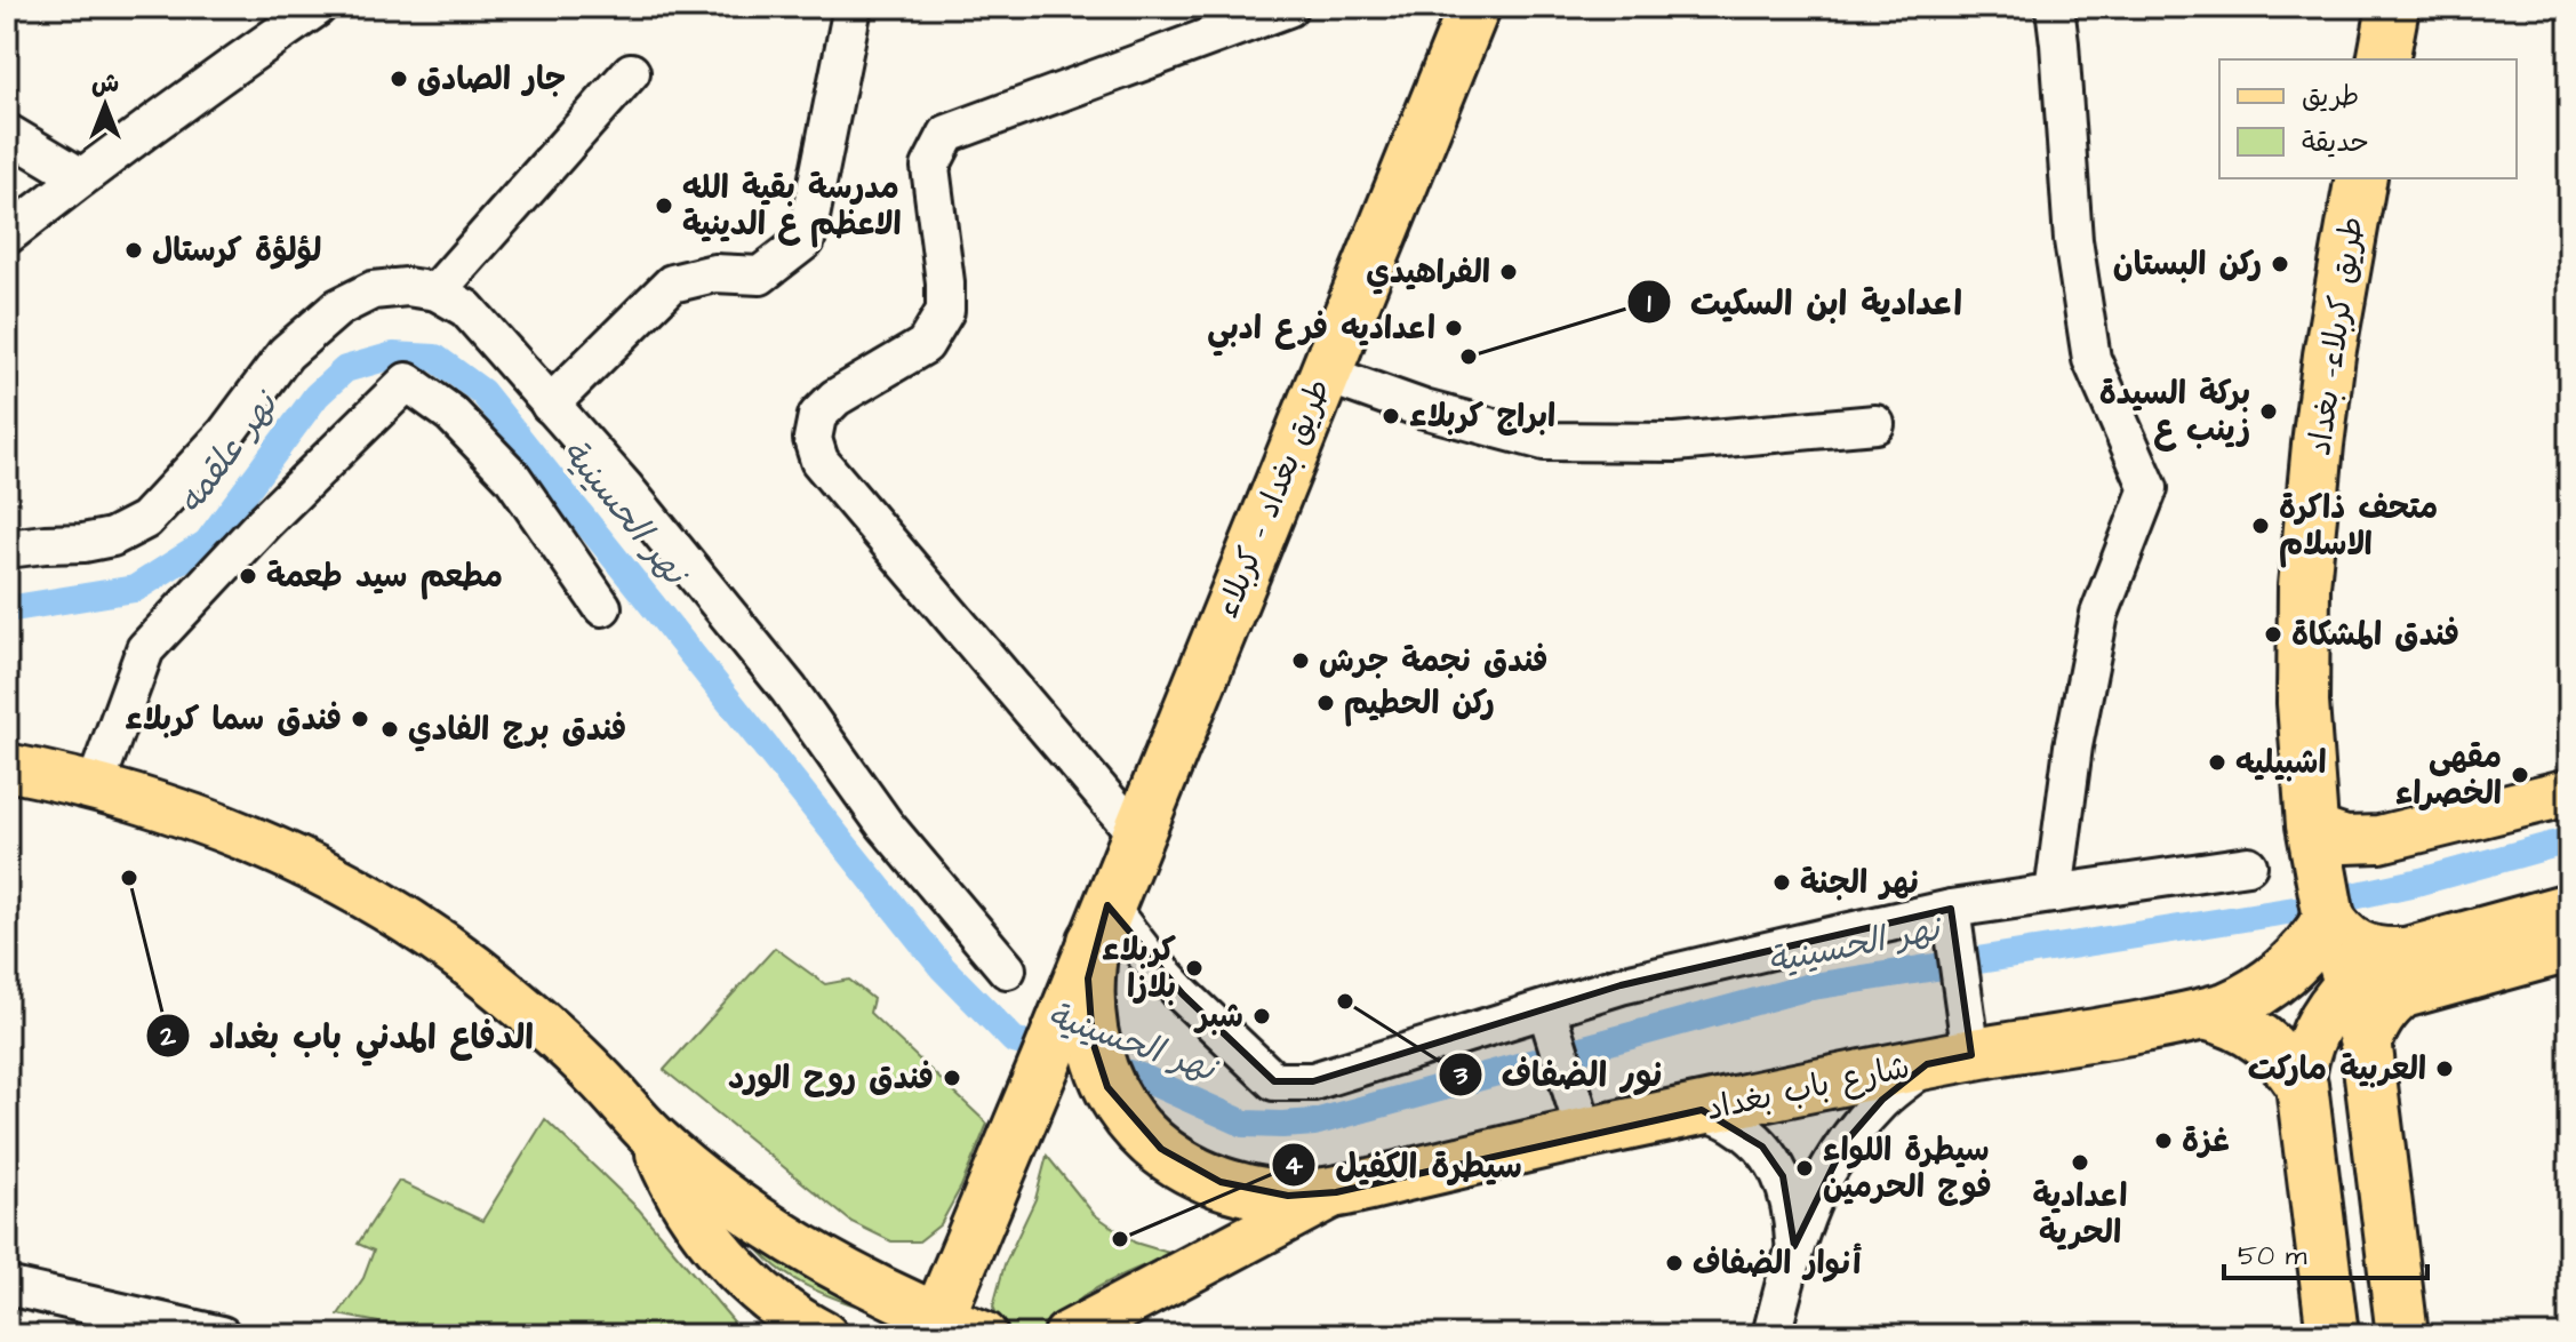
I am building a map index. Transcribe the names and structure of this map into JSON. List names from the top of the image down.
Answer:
{
  "streets": {
    "highway": ["طريق كربلاء- بغداد", "طريق بغداد - كربلاء", "شارع باب بغداد"]
  },
  "water": ["نهر علقمه", "نهر الحسينية"],
  "places": [
    "جار الصادق",
    "مدرسة بقية الله الاعظم ع الدينية",
    "لؤلؤة كرستال",
    "ركن البستان",
    "الفراهيدي",
    "اعداديه فرع ادبي",
    "اعدادية ابن السكيت",
    "بركة السيدة زينب ع",
    "ابراج كربلاء",
    "متحف ذاكرة الاسلام",
    "مطعم سيد طعمة",
    "فندق المشكاة",
    "فندق نجمة جرش",
    "ركن الحطيم",
    "فندق سما كربلاء",
    "فندق برج الفادي",
    "اشبيليه",
    "مقهى الخصراء",
    "الدفاع المدني باب بغداد",
    "نهر الجنة",
    "كربلاء بلازا",
    "نور الضفاف",
    "شبر",
    "العربية ماركت",
    "فندق روح الورد",
    "غزة",
    "اعدادية الحرية",
    "سيطرة اللواء فوج الحرمين",
    "سيطرة الكفيل",
    "أنوار الضفاف"
  ],
  "legend": ["طريق", "حديقة"],
  "scale_bar": "50 m",
  "north": "top"
}
